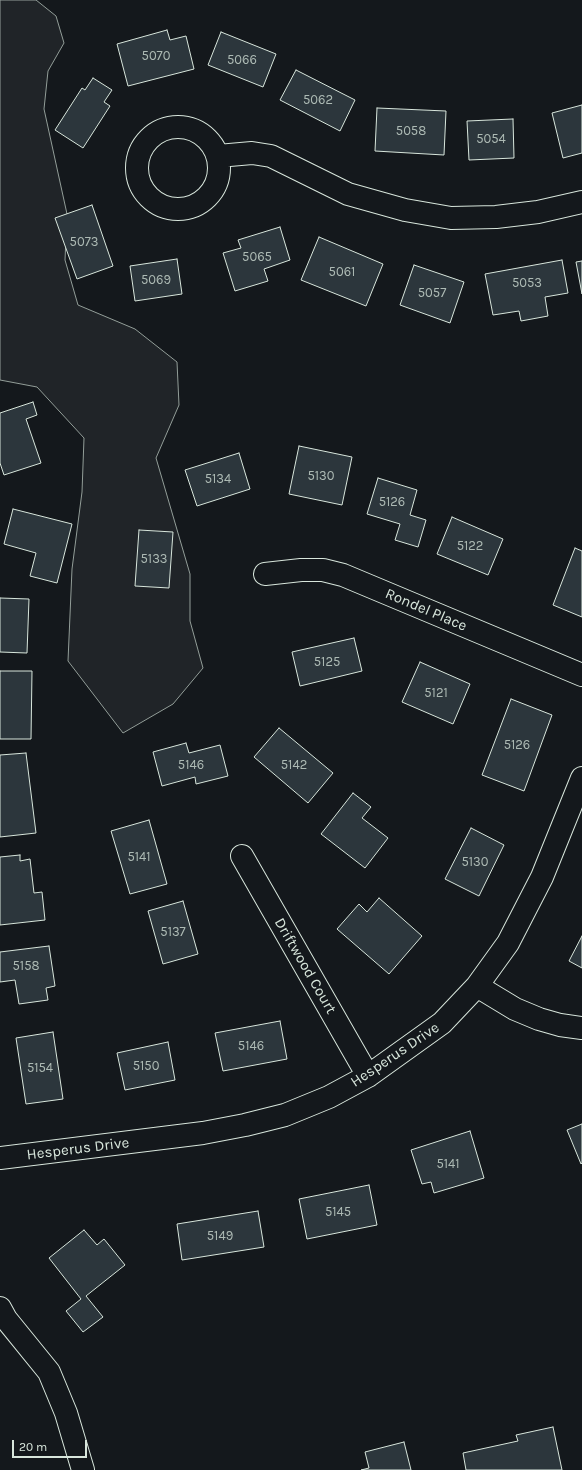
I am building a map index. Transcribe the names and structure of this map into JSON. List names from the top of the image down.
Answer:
{
  "streets": {
    "street": ["Rondel Place", "Driftwood Court", "Hesperus Drive"]
  },
  "crossings": [
    ["Driftwood Court", "Hesperus Drive"]
  ],
  "house_numbers": [
    "5070",
    "5066",
    "5062",
    "5058",
    "5054",
    "5073",
    "5065",
    "5061",
    "5069",
    "5053",
    "5057",
    "5130",
    "5134",
    "5126",
    "5122",
    "5133",
    "5125",
    "5121",
    "5126",
    "5146",
    "5142",
    "5141",
    "5130",
    "5137",
    "5158",
    "5146",
    "5150",
    "5154",
    "5141",
    "5145",
    "5149"
  ],
  "scale_bar": "20 m"
}
